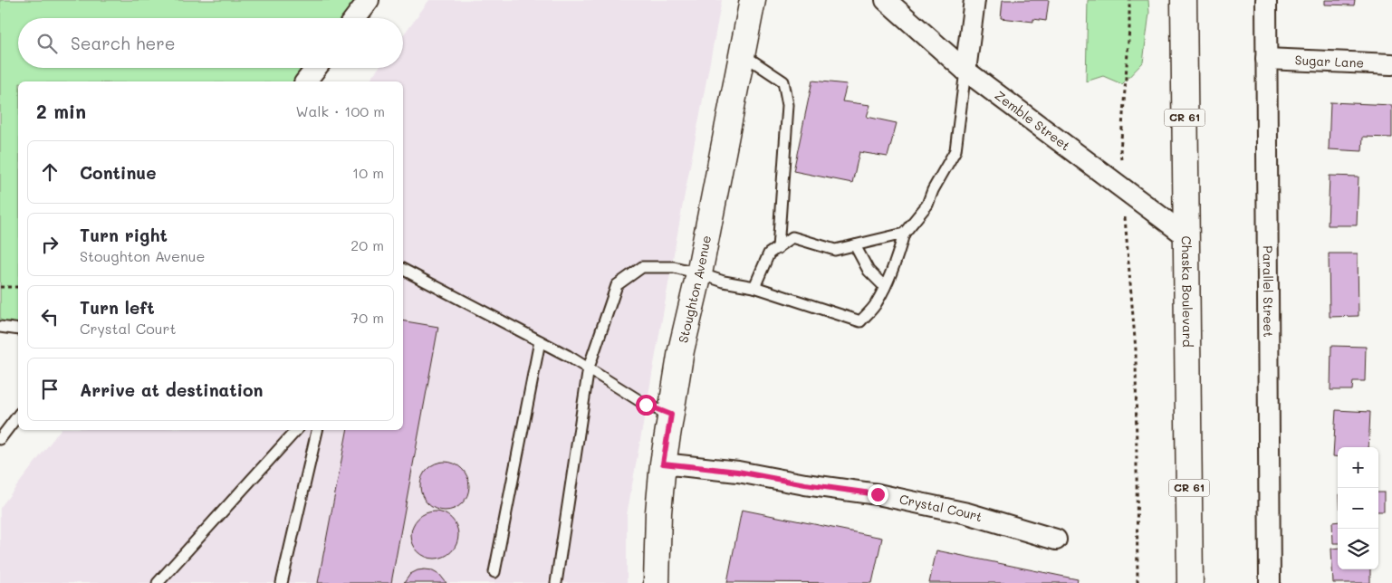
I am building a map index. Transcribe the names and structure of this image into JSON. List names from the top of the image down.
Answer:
{
  "streets": {
    "street": [
      "Sugar Lane",
      "CR 61",
      "Zemble Street",
      "Stoughton Avenue",
      "Chaska Boulevard",
      "Parallel Street",
      "Crystal Court"
    ]
  },
  "crossings": [
    ["Sugar Lane", "Parallel Street"],
    ["Zemble Street", "Chaska Boulevard"],
    ["Stoughton Avenue", "Crystal Court"]
  ],
  "page": {
    "search": "Search here",
    "heading": ["2 min", "Walk · 100 m"],
    "list": [
      ["Continue", "10 m"],
      ["Turn right", "Stoughton Avenue", "20 m"],
      ["Turn left", "Crystal Court", "70 m"],
      "Arrive at destination"
    ],
    "map_buttons": ["+", "−"]
  }
}
